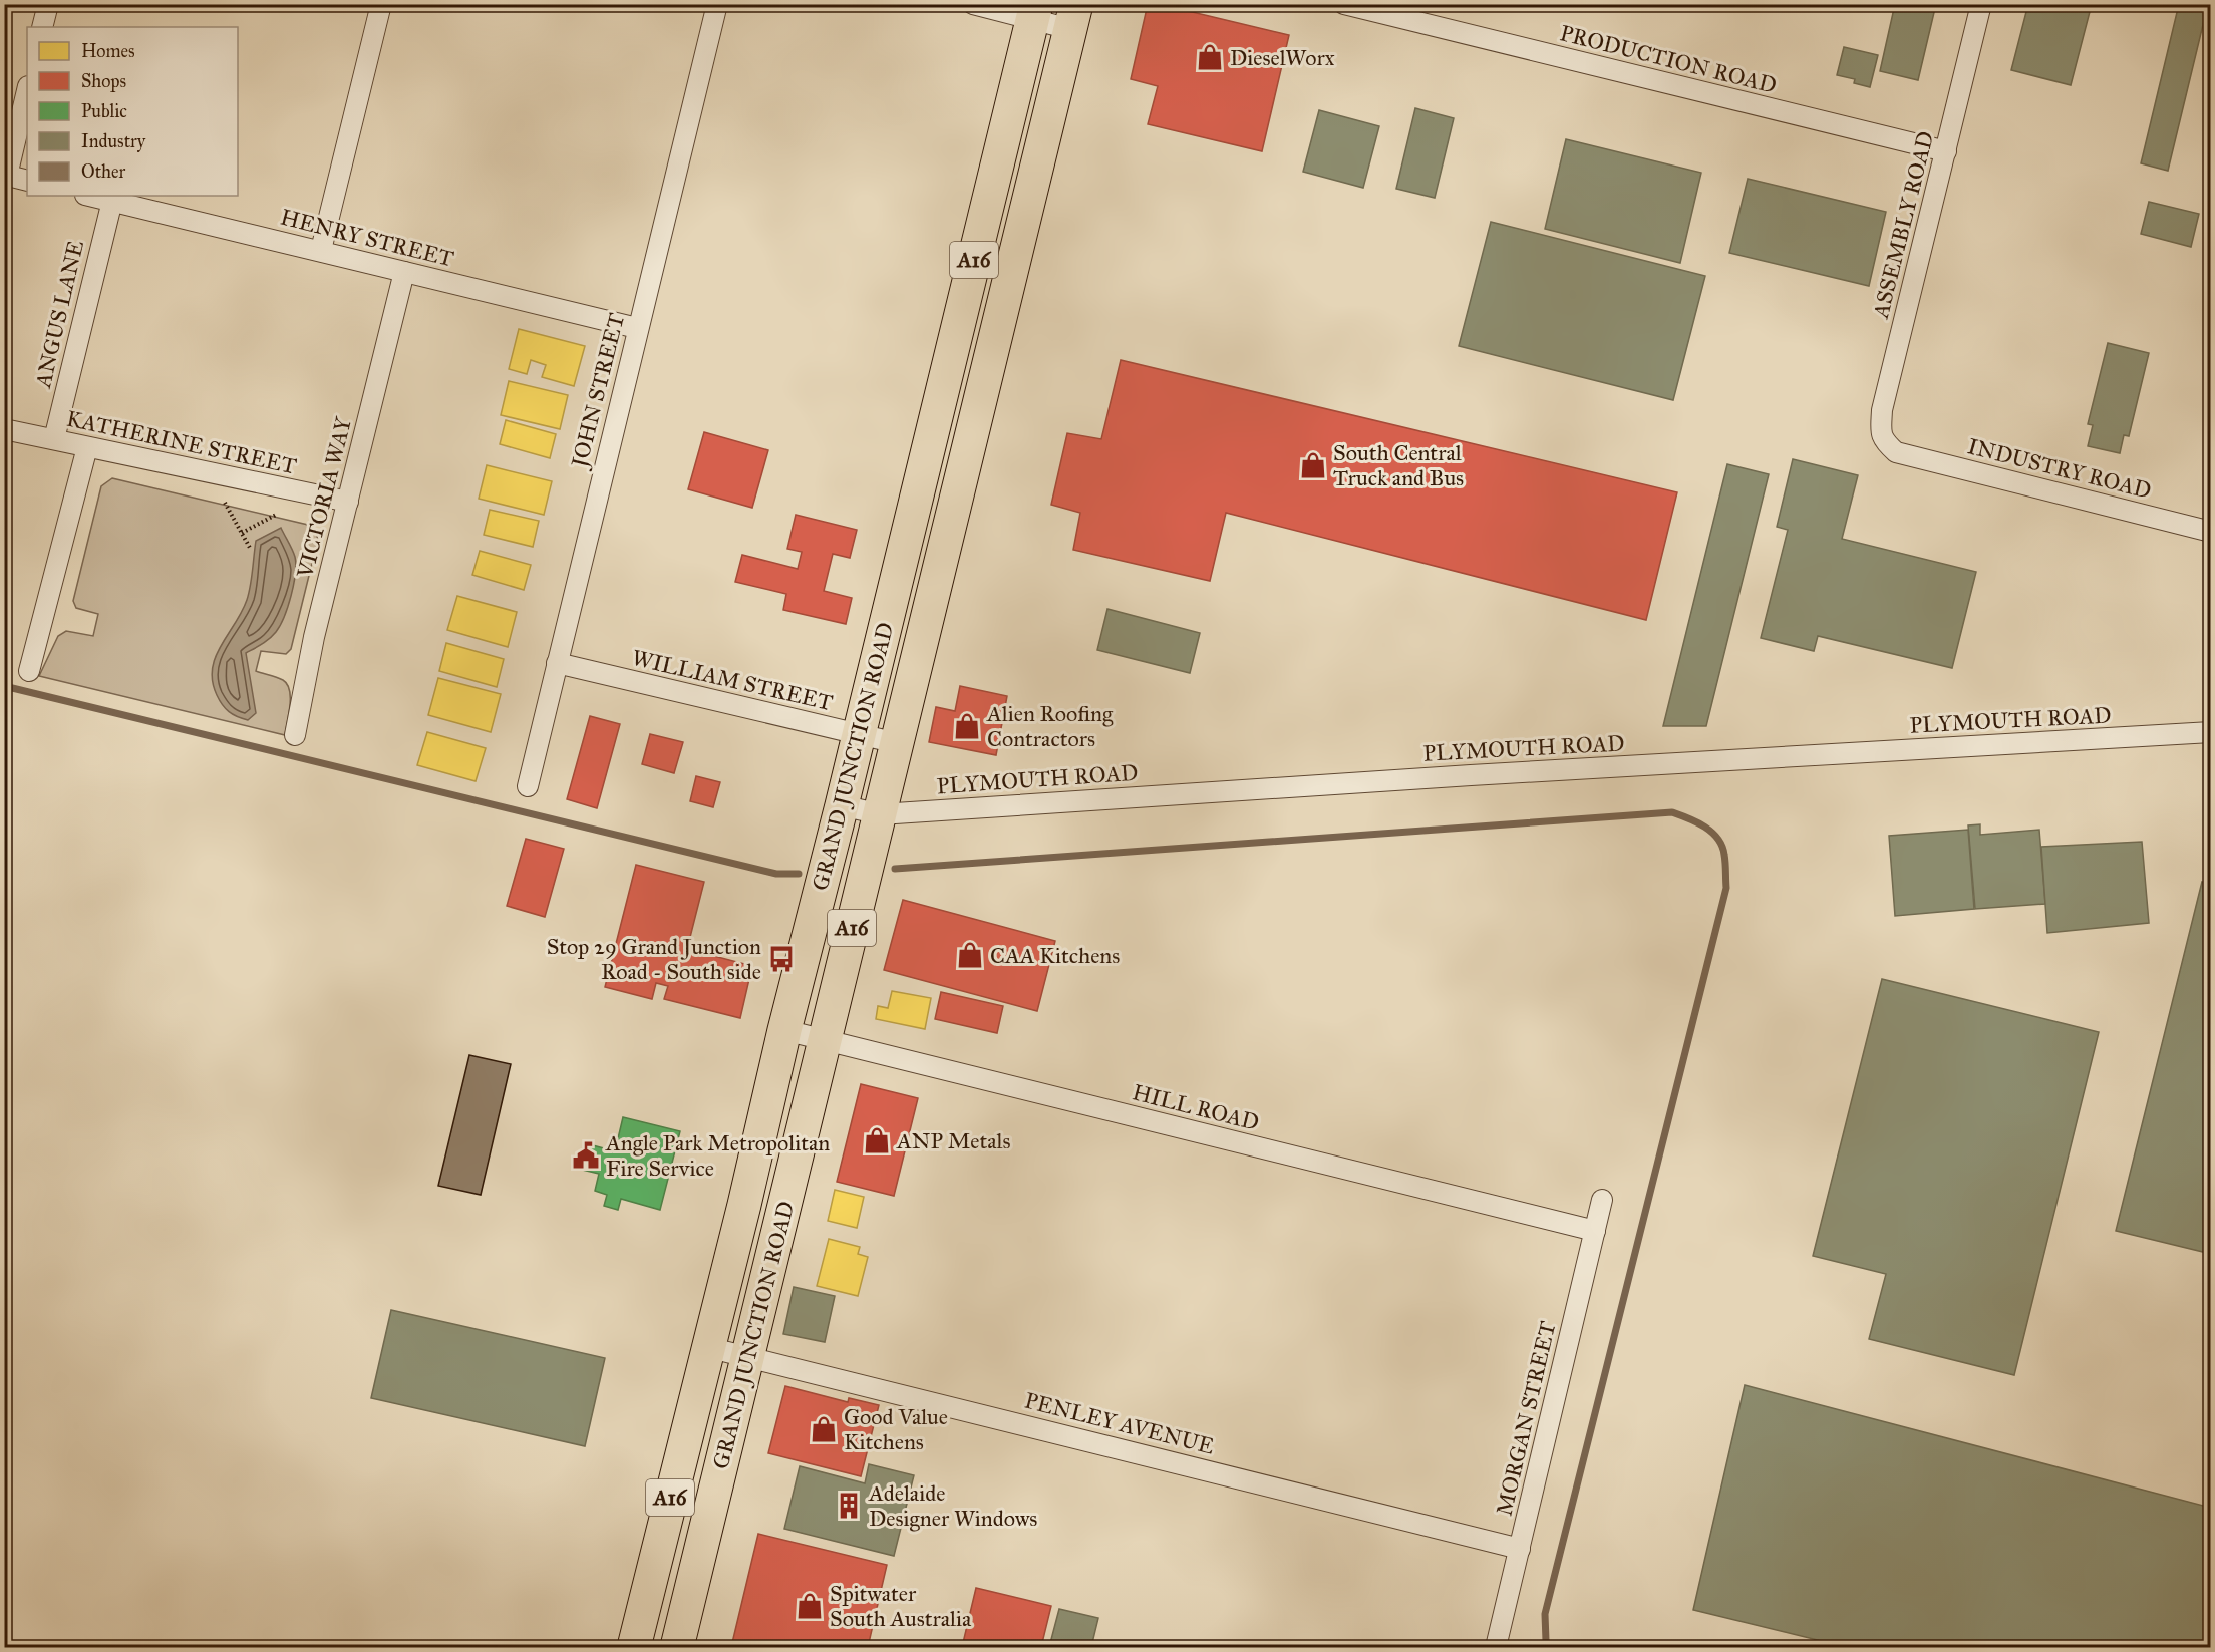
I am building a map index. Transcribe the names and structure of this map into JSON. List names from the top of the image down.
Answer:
{
  "streets": {
    "highway": ["A16", "GRAND JUNCTION ROAD"],
    "street": [
      "PRODUCTION ROAD",
      "ASSEMBLY ROAD",
      "HENRY STREET",
      "ANGUS LANE",
      "JOHN STREET",
      "KATHERINE STREET",
      "INDUSTRY ROAD",
      "VICTORIA WAY",
      "WILLIAM STREET",
      "PLYMOUTH ROAD",
      "HILL ROAD",
      "MORGAN STREET",
      "PENLEY AVENUE"
    ]
  },
  "crossings": [
    ["PRODUCTION ROAD", "ASSEMBLY ROAD"],
    ["ASSEMBLY ROAD", "INDUSTRY ROAD"],
    ["HENRY STREET", "ANGUS LANE"],
    ["HENRY STREET", "JOHN STREET"],
    ["HENRY STREET", "VICTORIA WAY"],
    ["ANGUS LANE", "KATHERINE STREET"],
    ["JOHN STREET", "WILLIAM STREET"],
    ["KATHERINE STREET", "VICTORIA WAY"],
    ["WILLIAM STREET", "GRAND JUNCTION ROAD"],
    ["PLYMOUTH ROAD", "GRAND JUNCTION ROAD"],
    ["GRAND JUNCTION ROAD", "HILL ROAD"],
    ["GRAND JUNCTION ROAD", "PENLEY AVENUE"],
    ["HILL ROAD", "MORGAN STREET"],
    ["MORGAN STREET", "PENLEY AVENUE"]
  ],
  "places": {
    "shop": [
      "DieselWorx",
      "South Central Truck and Bus",
      "Alien Roofing Contractors",
      "CAA Kitchens",
      "ANP Metals",
      "Good Value Kitchens",
      "Spitwater South Australia"
    ],
    "bus stop": ["Stop 29 Grand Junction Road - South side"],
    "public building": ["Angle Park Metropolitan Fire Service"],
    "building": ["Adelaide Designer Windows"]
  },
  "legend": [
    "Homes",
    "Shops",
    "Public",
    "Industry",
    "Other"
  ]
}
